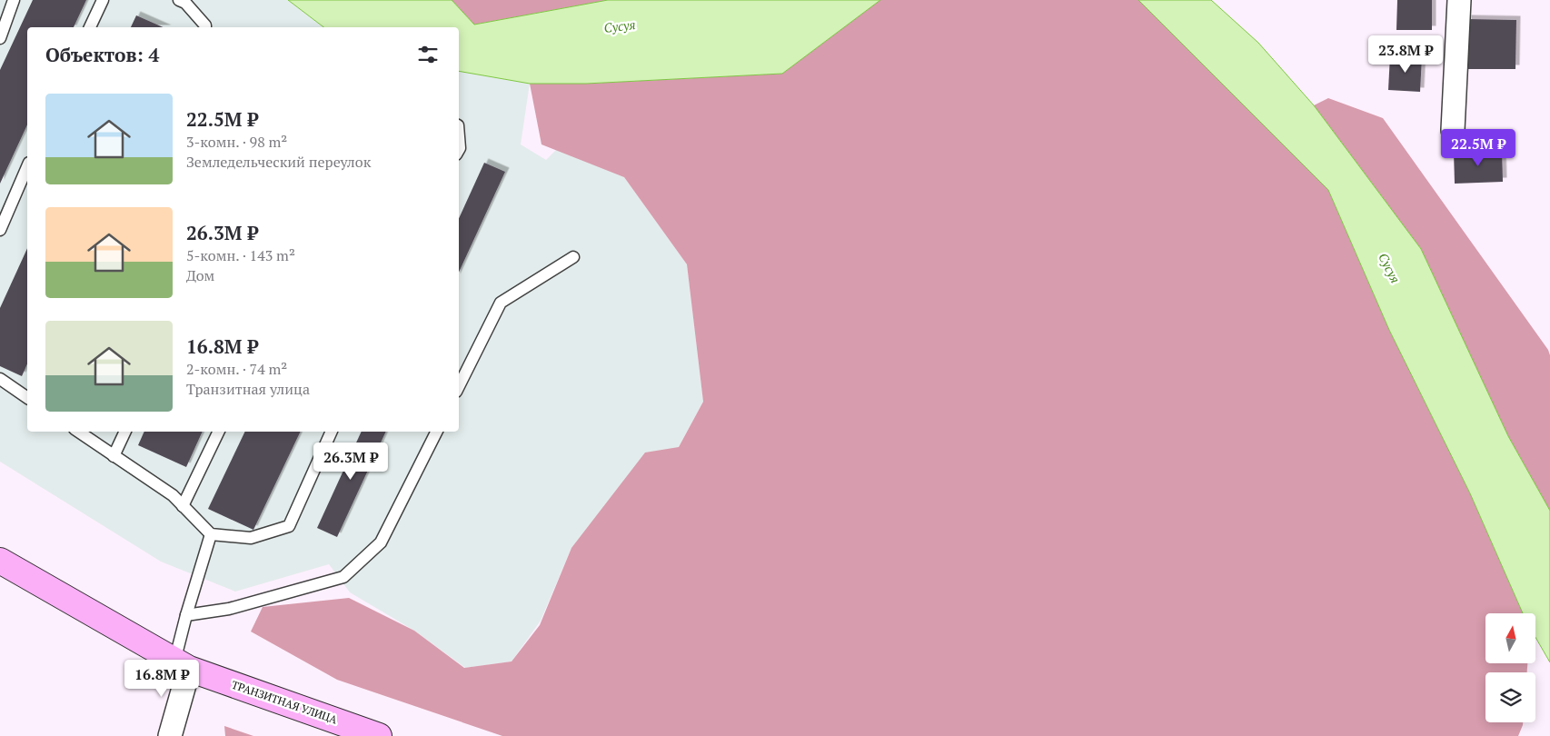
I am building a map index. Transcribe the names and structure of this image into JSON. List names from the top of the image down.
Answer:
{
  "streets": {
    "main road": ["ТРАНЗИТНАЯ УЛИЦА"]
  },
  "water": ["Сусуя"],
  "north": "top",
  "page": {
    "heading": "Объектов: 4",
    "price": [
      "23.8M ₽",
      "22.5M ₽",
      "26.3M ₽",
      "16.8M ₽"
    ],
    "list": [
      {
        "name": "22.5M ₽",
        "note": "3-комн. · 98 m² · Земледельческий переулок"
      },
      {
        "name": "26.3M ₽",
        "note": "5-комн. · 143 m² · Дом"
      },
      {
        "name": "16.8M ₽",
        "note": "2-комн. · 74 m² · Транзитная улица"
      }
    ]
  }
}
